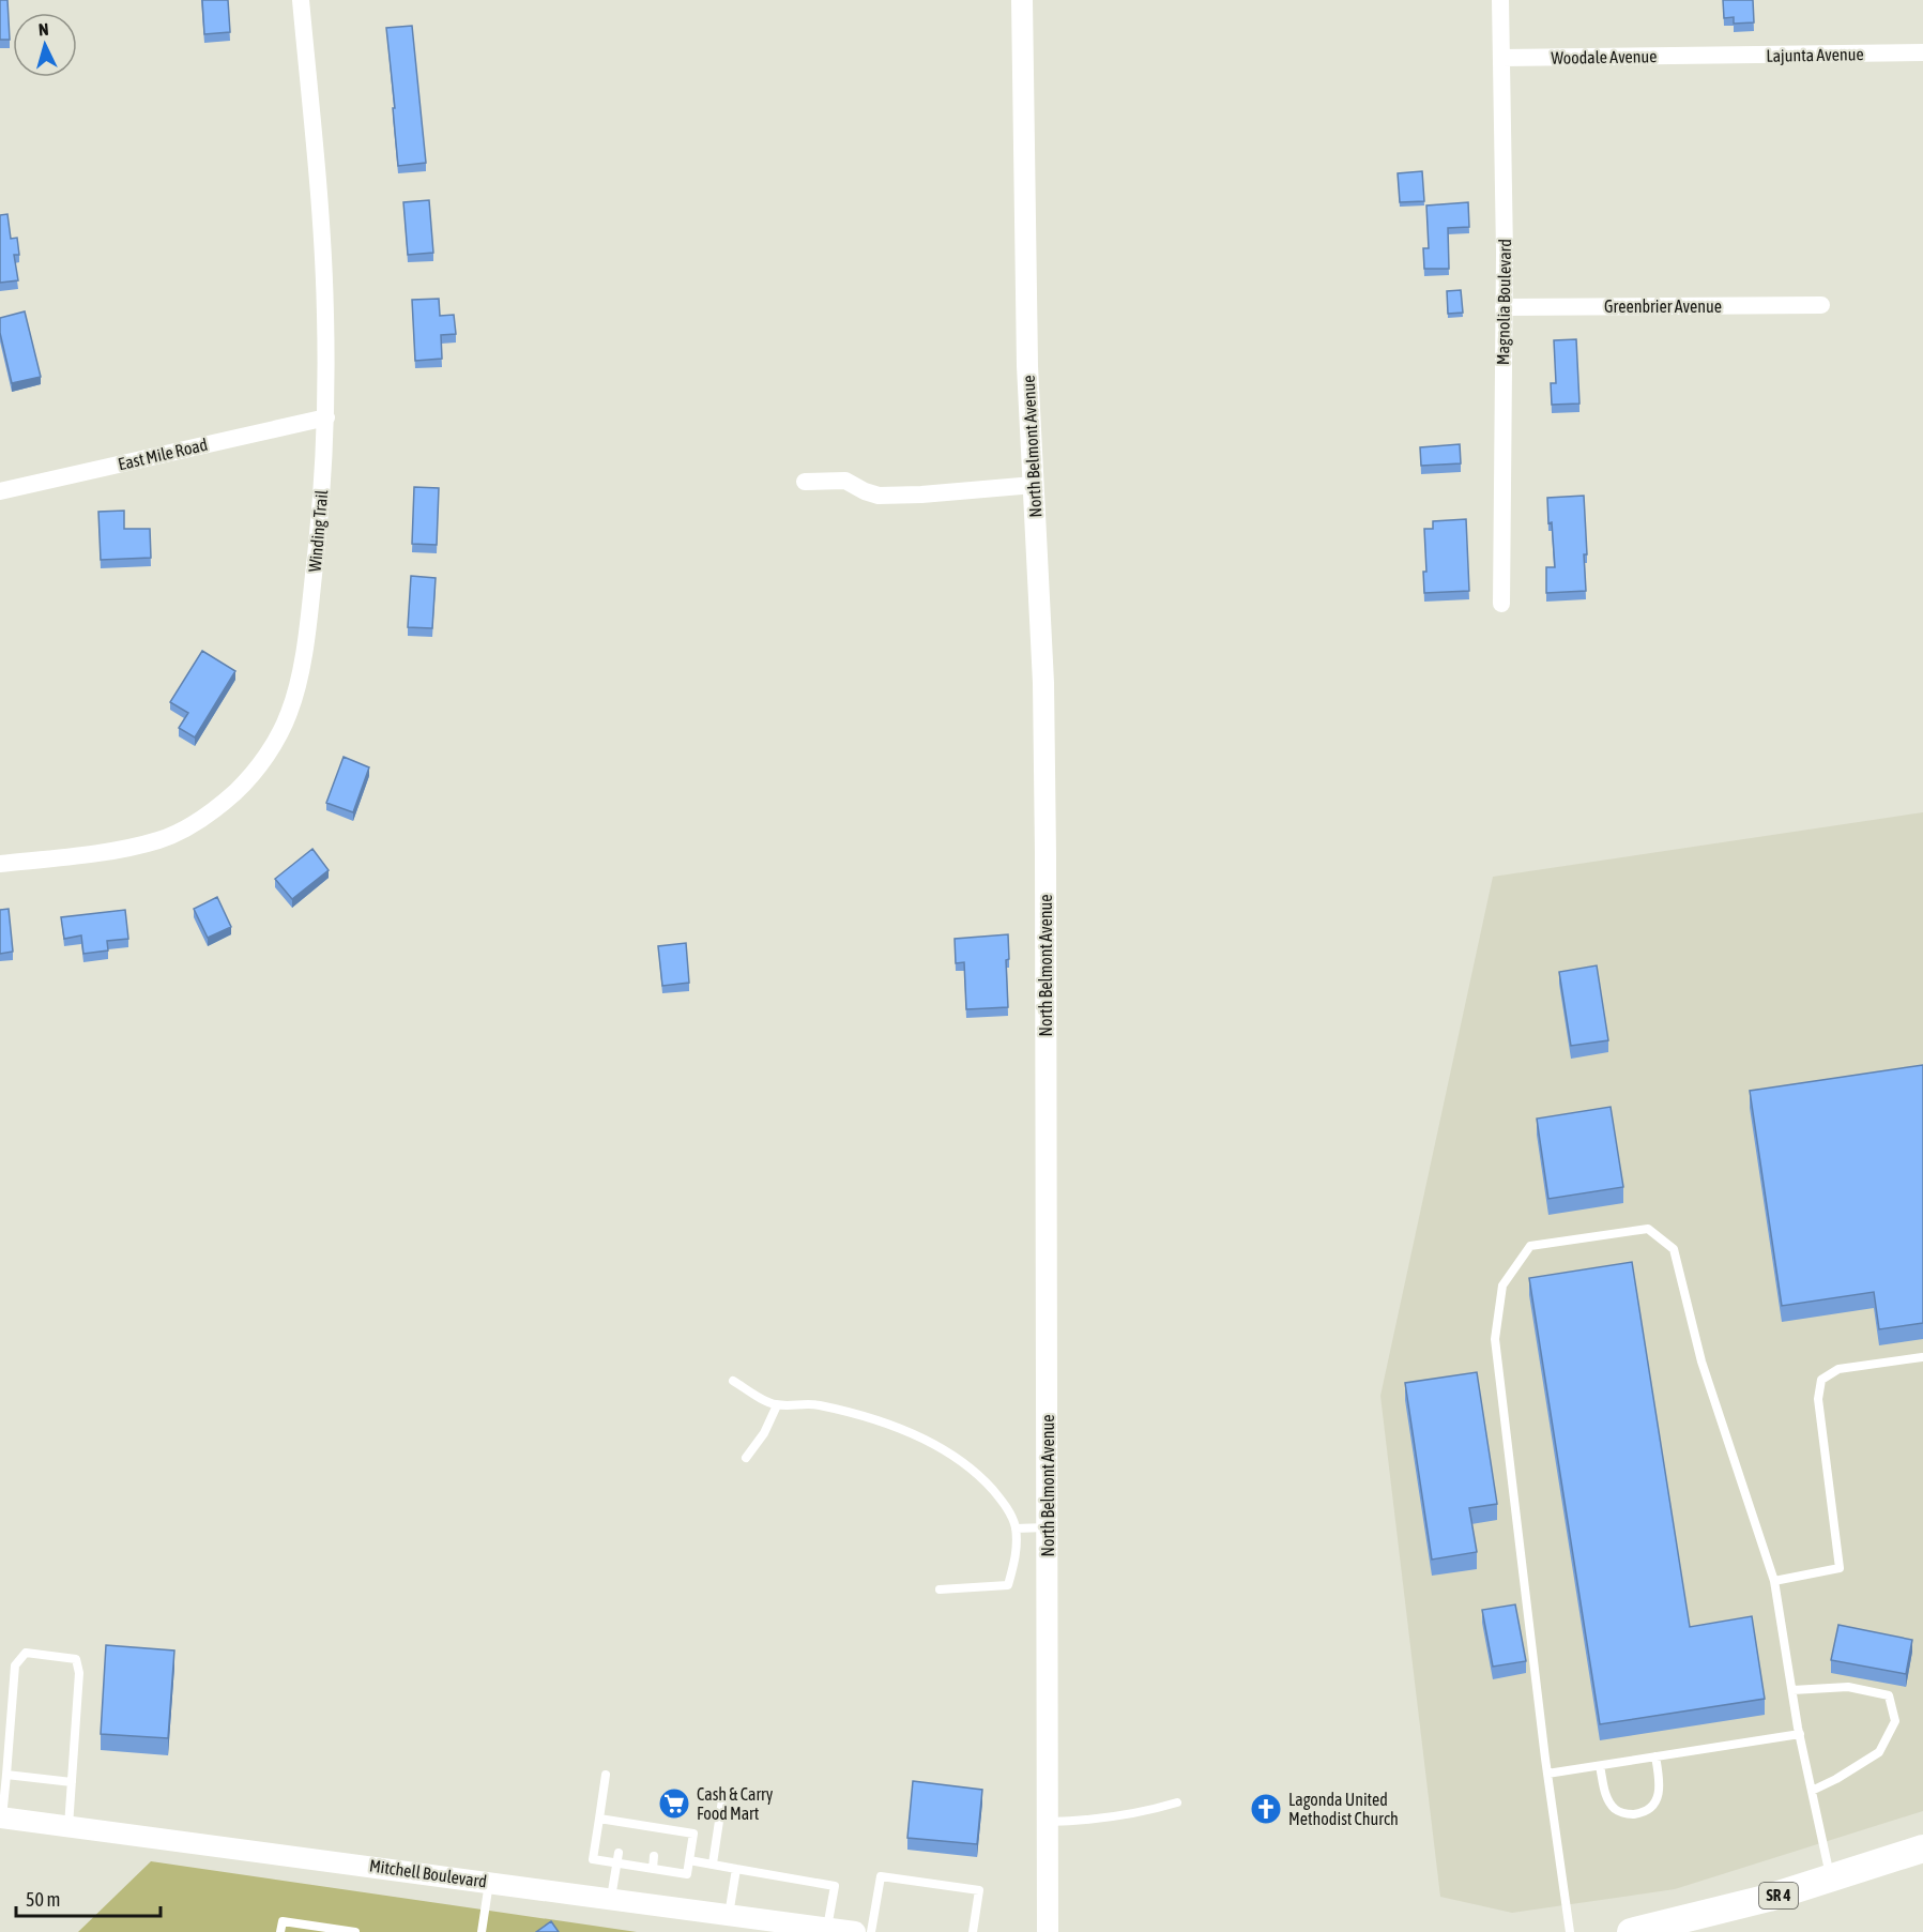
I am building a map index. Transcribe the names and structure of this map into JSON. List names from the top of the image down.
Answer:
{
  "streets": {
    "main road": ["SR 4"],
    "street": [
      "Lajunta Avenue",
      "Woodale Avenue",
      "Magnolia Boulevard",
      "Greenbrier Avenue",
      "North Belmont Avenue",
      "East Mile Road",
      "Winding Trail",
      "Mitchell Boulevard"
    ]
  },
  "crossings": [
    ["Lajunta Avenue", "Woodale Avenue"],
    ["Woodale Avenue", "Magnolia Boulevard"],
    ["Magnolia Boulevard", "Greenbrier Avenue"],
    ["East Mile Road", "Winding Trail"]
  ],
  "places": {
    "supermarket": ["Cash & Carry Food Mart"],
    "church": ["Lagonda United Methodist Church"]
  },
  "scale_bar": "50 m",
  "north": "top"
}
